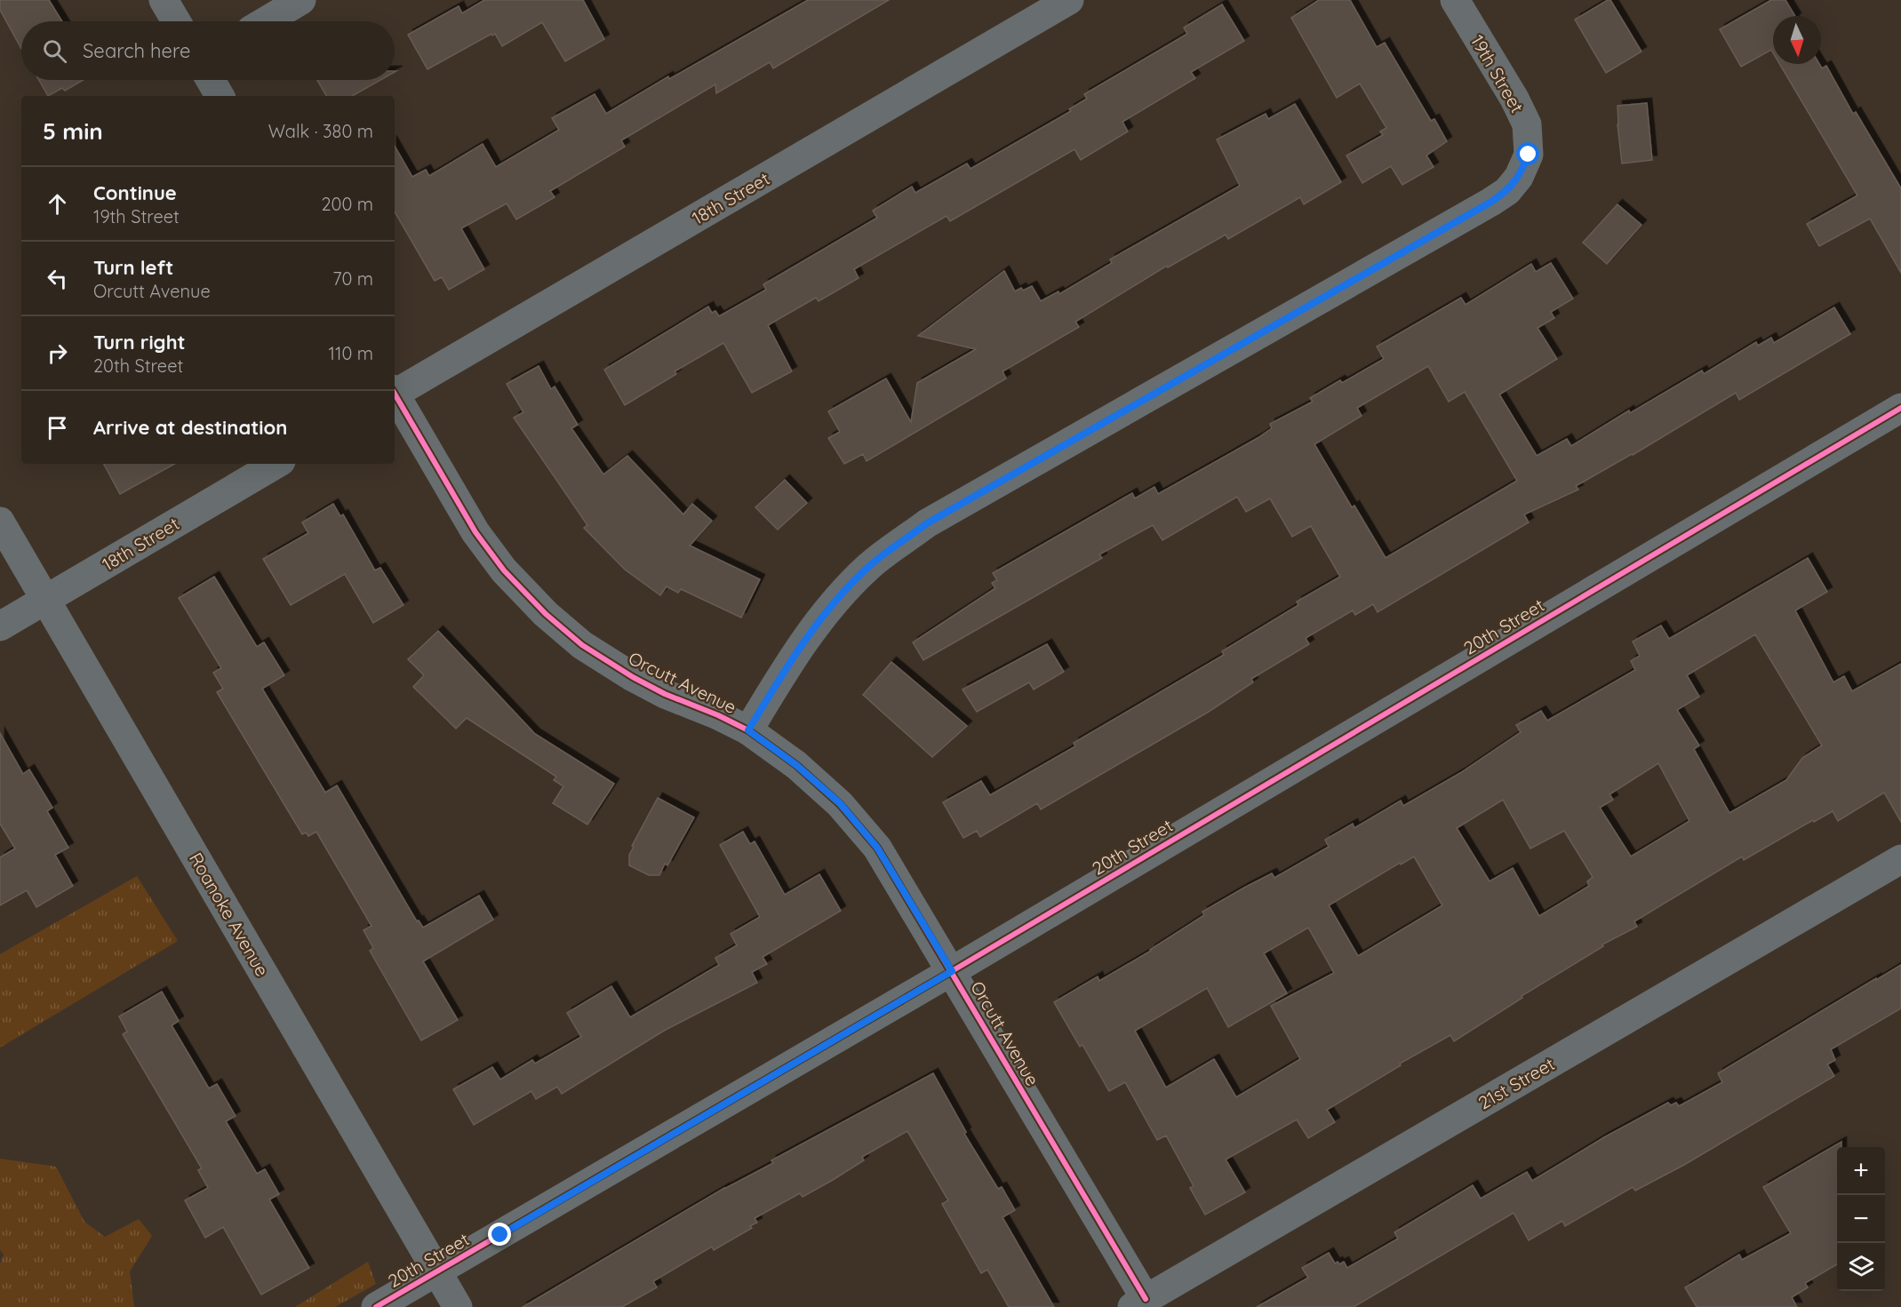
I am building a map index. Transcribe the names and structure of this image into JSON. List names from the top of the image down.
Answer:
{
  "streets": {
    "street": [
      "19th Street",
      "18th Street",
      "20th Street",
      "Orcutt Avenue",
      "Roanoke Avenue",
      "21st Street"
    ]
  },
  "crossings": [
    ["19th Street", "Orcutt Avenue"],
    ["18th Street", "Roanoke Avenue"],
    ["20th Street", "Orcutt Avenue"],
    ["20th Street", "Roanoke Avenue"],
    ["Orcutt Avenue", "21st Street"]
  ],
  "north": "bottom",
  "page": {
    "search": "Search here",
    "heading": ["5 min", "Walk · 380 m"],
    "list": [
      ["Continue", "19th Street", "200 m"],
      ["Turn left", "Orcutt Avenue", "70 m"],
      ["Turn right", "20th Street", "110 m"],
      "Arrive at destination"
    ],
    "map_buttons": ["+", "−"]
  }
}
